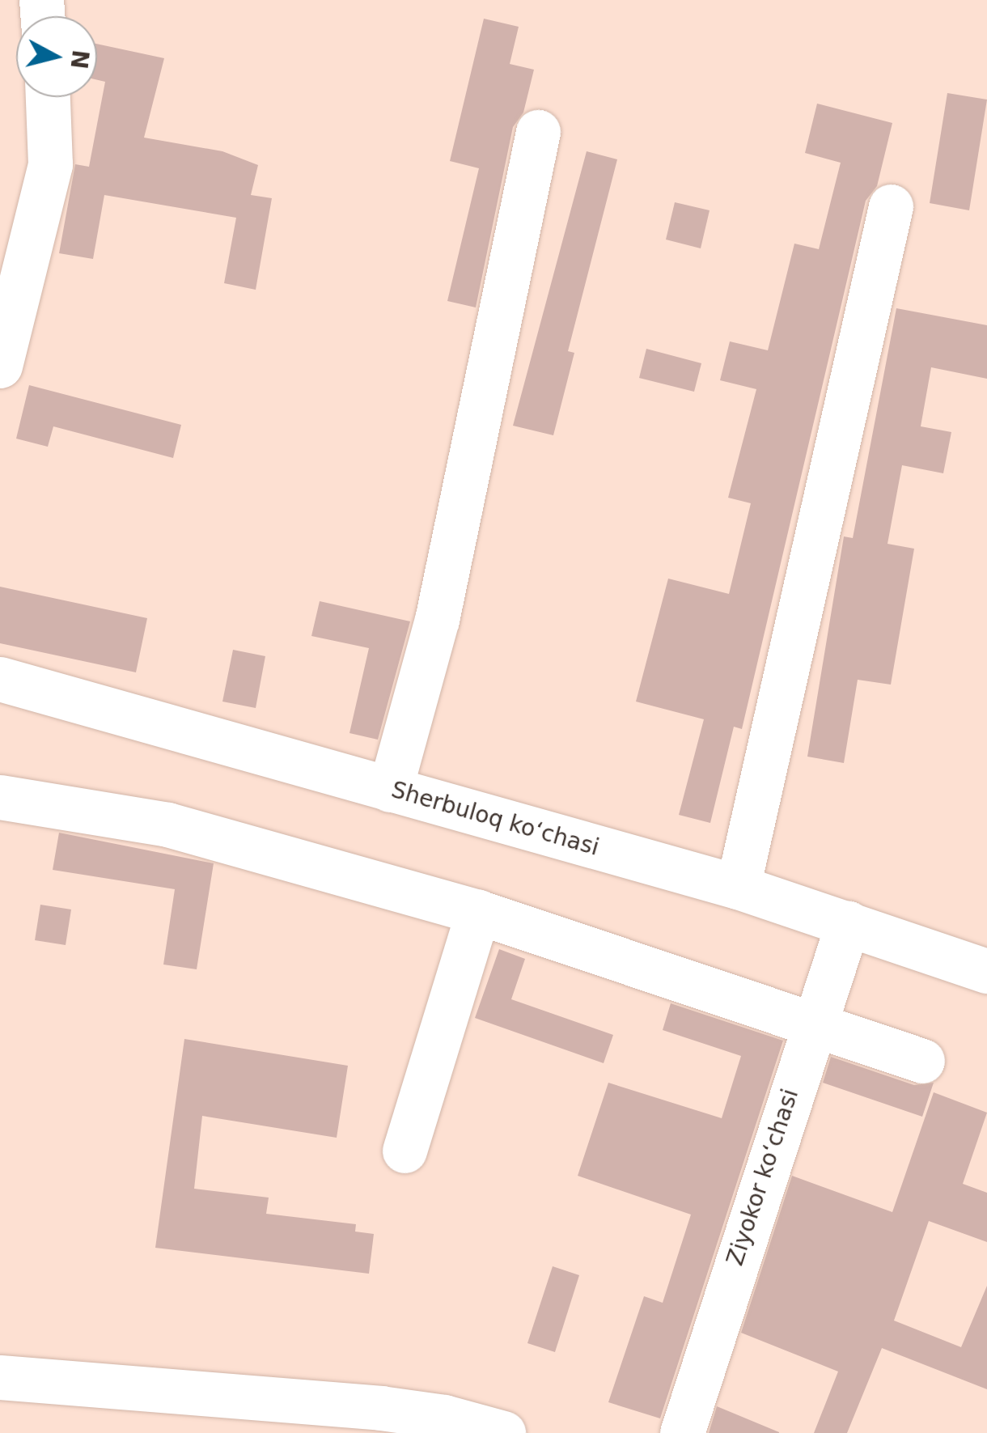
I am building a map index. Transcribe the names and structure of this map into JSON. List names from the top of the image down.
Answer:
{
  "streets": {
    "street": ["Sherbuloq koʻchasi", "Ziyokor koʻchasi"]
  },
  "crossings": [
    ["Sherbuloq koʻchasi", "Ziyokor koʻchasi"]
  ],
  "north": "right"
}
